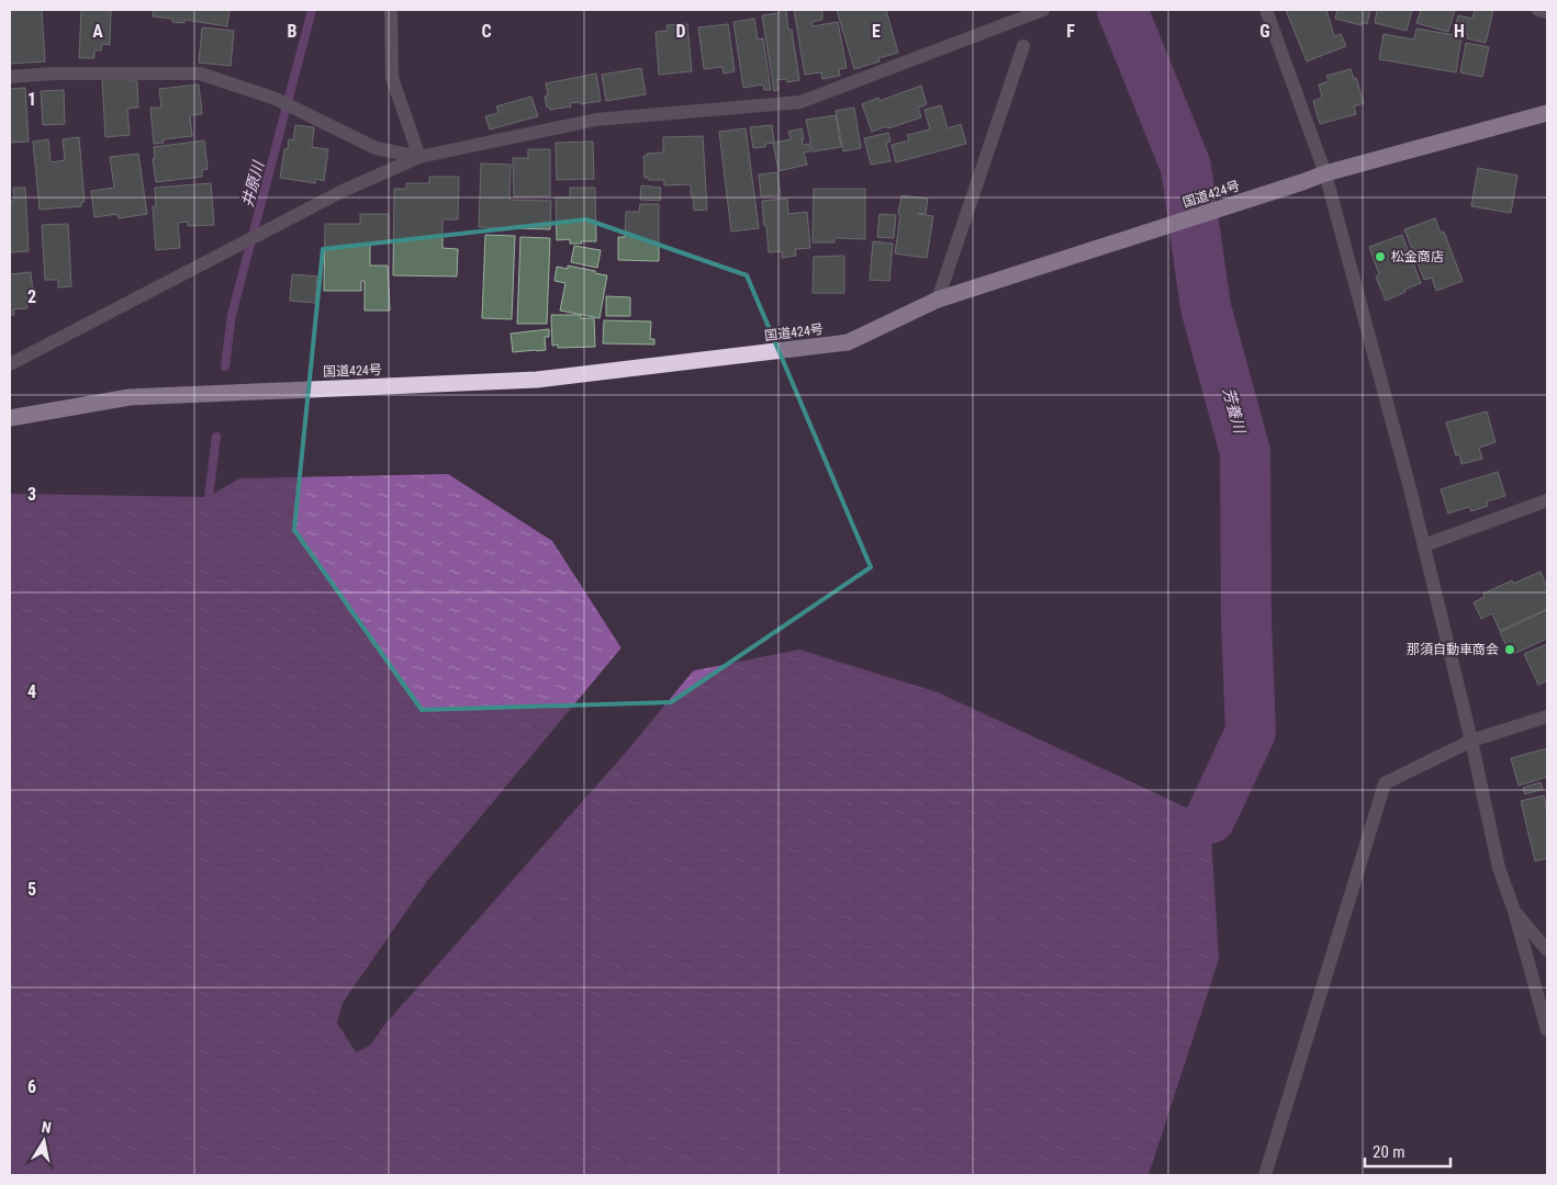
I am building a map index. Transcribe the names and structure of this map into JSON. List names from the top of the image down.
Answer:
{
  "streets": {
    "highway": ["国道424号"]
  },
  "water": ["井原川", "芳養川"],
  "places": ["松金商店", "那須自動車商会"],
  "scale_bar": "20 m",
  "north": "top",
  "grid": {
    "columns": [
      "A",
      "B",
      "C",
      "D",
      "E",
      "F",
      "G",
      "H"
    ],
    "rows": [
      "1",
      "2",
      "3",
      "4",
      "5",
      "6"
    ]
  }
}
